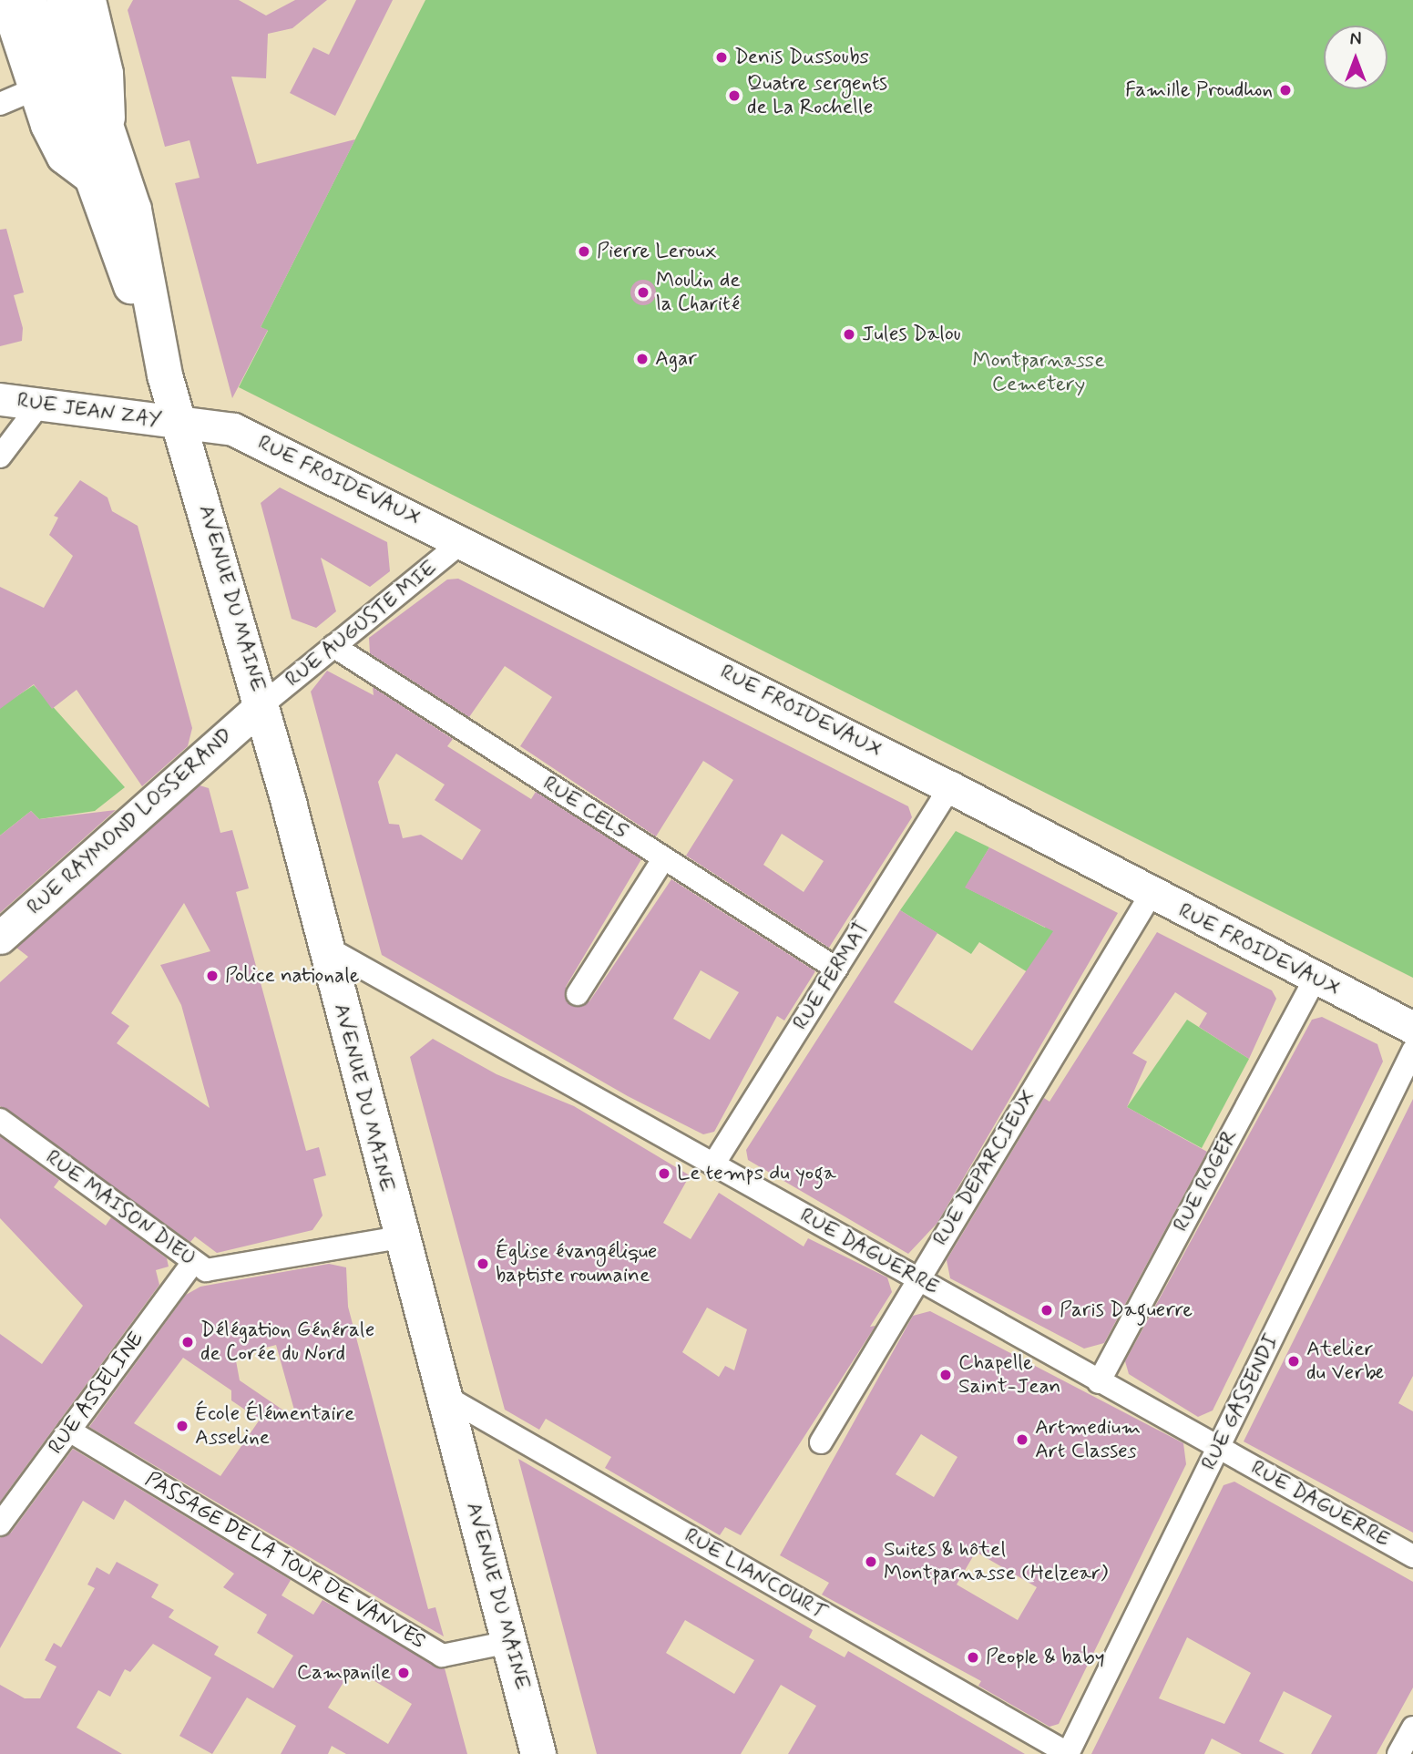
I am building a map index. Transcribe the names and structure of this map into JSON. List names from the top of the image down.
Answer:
{
  "streets": {
    "main road": [
      "RUE JEAN ZAY",
      "RUE FROIDEVAUX",
      "AVENUE DU MAINE",
      "RUE RAYMOND LOSSERAND"
    ],
    "street": [
      "RUE AUGUSTE MIE",
      "RUE CELS",
      "RUE FERMAT",
      "RUE DEPARCIEUX",
      "RUE ROGER",
      "RUE MAISON DIEU",
      "RUE DAGUERRE",
      "RUE ASSELINE",
      "RUE GASSENDI",
      "PASSAGE DE LA TOUR DE VANVES",
      "RUE LIANCOURT"
    ]
  },
  "crossings": [
    ["RUE JEAN ZAY", "RUE FROIDEVAUX"],
    ["RUE JEAN ZAY", "AVENUE DU MAINE"],
    ["RUE FROIDEVAUX", "AVENUE DU MAINE"],
    ["RUE FROIDEVAUX", "RUE AUGUSTE MIE"],
    ["RUE FROIDEVAUX", "RUE FERMAT"],
    ["RUE FROIDEVAUX", "RUE DEPARCIEUX"],
    ["RUE FROIDEVAUX", "RUE ROGER"],
    ["AVENUE DU MAINE", "RUE AUGUSTE MIE"],
    ["AVENUE DU MAINE", "RUE RAYMOND LOSSERAND"],
    ["AVENUE DU MAINE", "RUE MAISON DIEU"],
    ["AVENUE DU MAINE", "RUE DAGUERRE"],
    ["AVENUE DU MAINE", "PASSAGE DE LA TOUR DE VANVES"],
    ["AVENUE DU MAINE", "RUE LIANCOURT"],
    ["RUE AUGUSTE MIE", "RUE CELS"],
    ["RUE AUGUSTE MIE", "RUE RAYMOND LOSSERAND"],
    ["RUE CELS", "RUE FERMAT"],
    ["RUE FERMAT", "RUE DAGUERRE"],
    ["RUE DEPARCIEUX", "RUE DAGUERRE"],
    ["RUE ROGER", "RUE DAGUERRE"],
    ["RUE MAISON DIEU", "RUE ASSELINE"],
    ["RUE DAGUERRE", "RUE GASSENDI"],
    ["RUE ASSELINE", "PASSAGE DE LA TOUR DE VANVES"],
    ["RUE GASSENDI", "RUE LIANCOURT"]
  ],
  "parks": ["Montparnasse Cemetery"],
  "places": [
    "Denis Dussoubs",
    "Famille Proudhon",
    "Quatre sergents de La Rochelle",
    "Pierre Leroux",
    "Moulin de la Charité",
    "Jules Dalou",
    "Agar",
    "Police nationale",
    "Le temps du yoga",
    "Église évangélique baptiste roumaine",
    "Paris Daguerre",
    "Délégation Générale de Corée du Nord",
    "Atelier du Verbe",
    "Chapelle Saint-Jean",
    "École Élémentaire Asseline",
    "Artmedium Art Classes",
    "Suites & hôtel Montparnasse (Helzear)",
    "People & baby",
    "Campanile"
  ],
  "north": "top"
}
